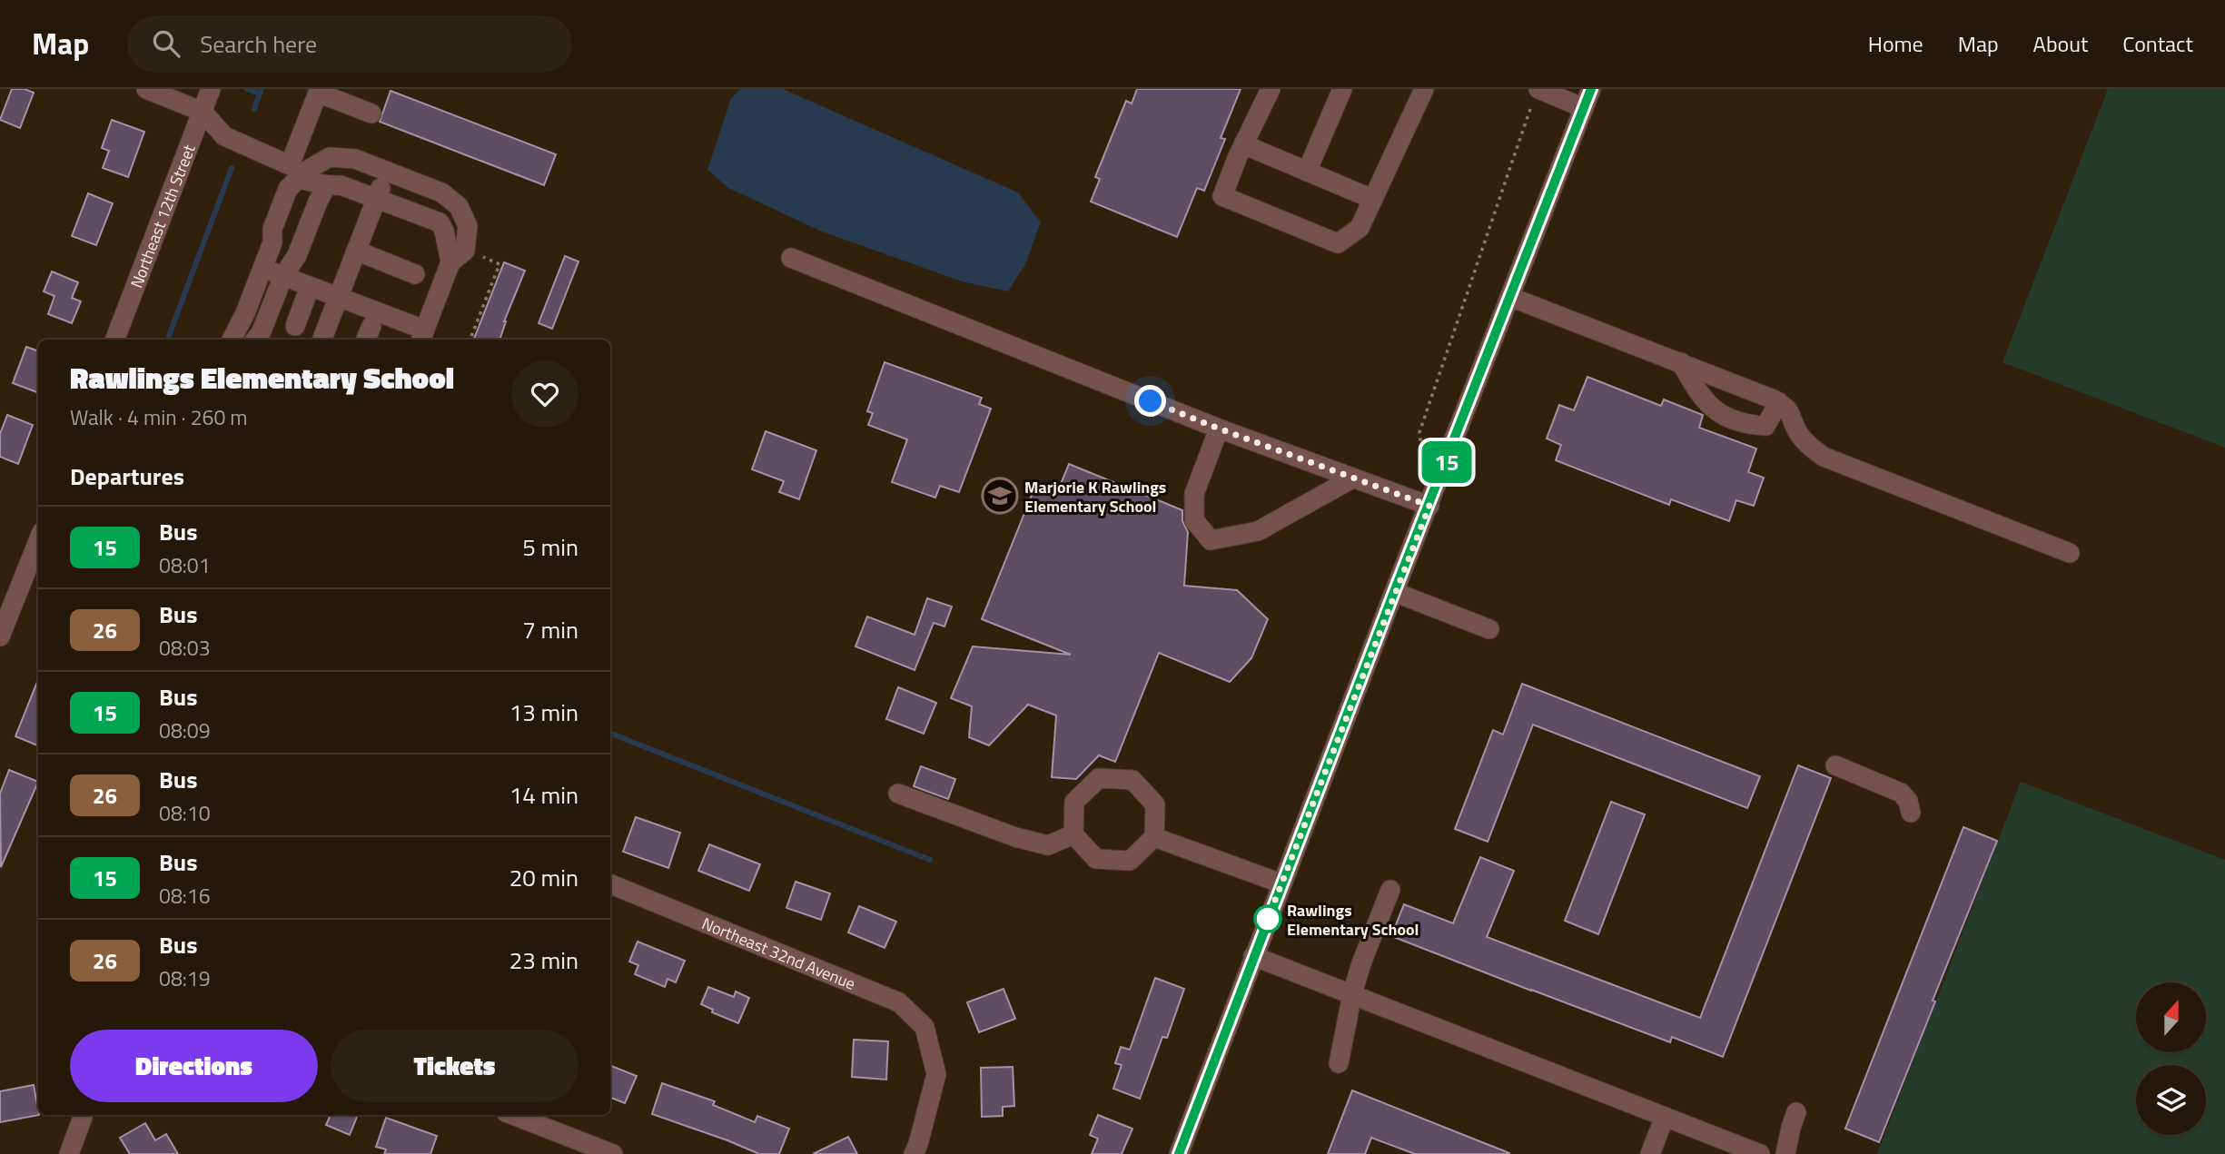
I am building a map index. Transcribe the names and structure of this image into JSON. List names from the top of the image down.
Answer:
{
  "streets": {
    "street": ["Northeast 12th Street", "Northeast 32nd Avenue"]
  },
  "places": {
    "school or university": ["Marjorie K Rawlings Elementary School"],
    "other": ["Rawlings Elementary School"]
  },
  "lines": ["bus line 15"],
  "north": "top",
  "page": {
    "header": "Map",
    "search": "Search here",
    "nav": [
      "Home",
      "Map",
      "About",
      "Contact"
    ],
    "on_map": "15",
    "heading": [
      ["Rawlings Elementary School", "Walk · 4 min · 260 m"],
      "Departures"
    ],
    "list": [
      {
        "mark": "15",
        "name": "Bus",
        "note": "08:01",
        "value": "5 min"
      },
      {
        "mark": "26",
        "name": "Bus",
        "note": "08:03",
        "value": "7 min"
      },
      {
        "mark": "15",
        "name": "Bus",
        "note": "08:09",
        "value": "13 min"
      },
      {
        "mark": "26",
        "name": "Bus",
        "note": "08:10",
        "value": "14 min"
      },
      {
        "mark": "15",
        "name": "Bus",
        "note": "08:16",
        "value": "20 min"
      },
      {
        "mark": "26",
        "name": "Bus",
        "note": "08:19",
        "value": "23 min"
      }
    ],
    "buttons": ["Directions", "Tickets"]
  }
}
